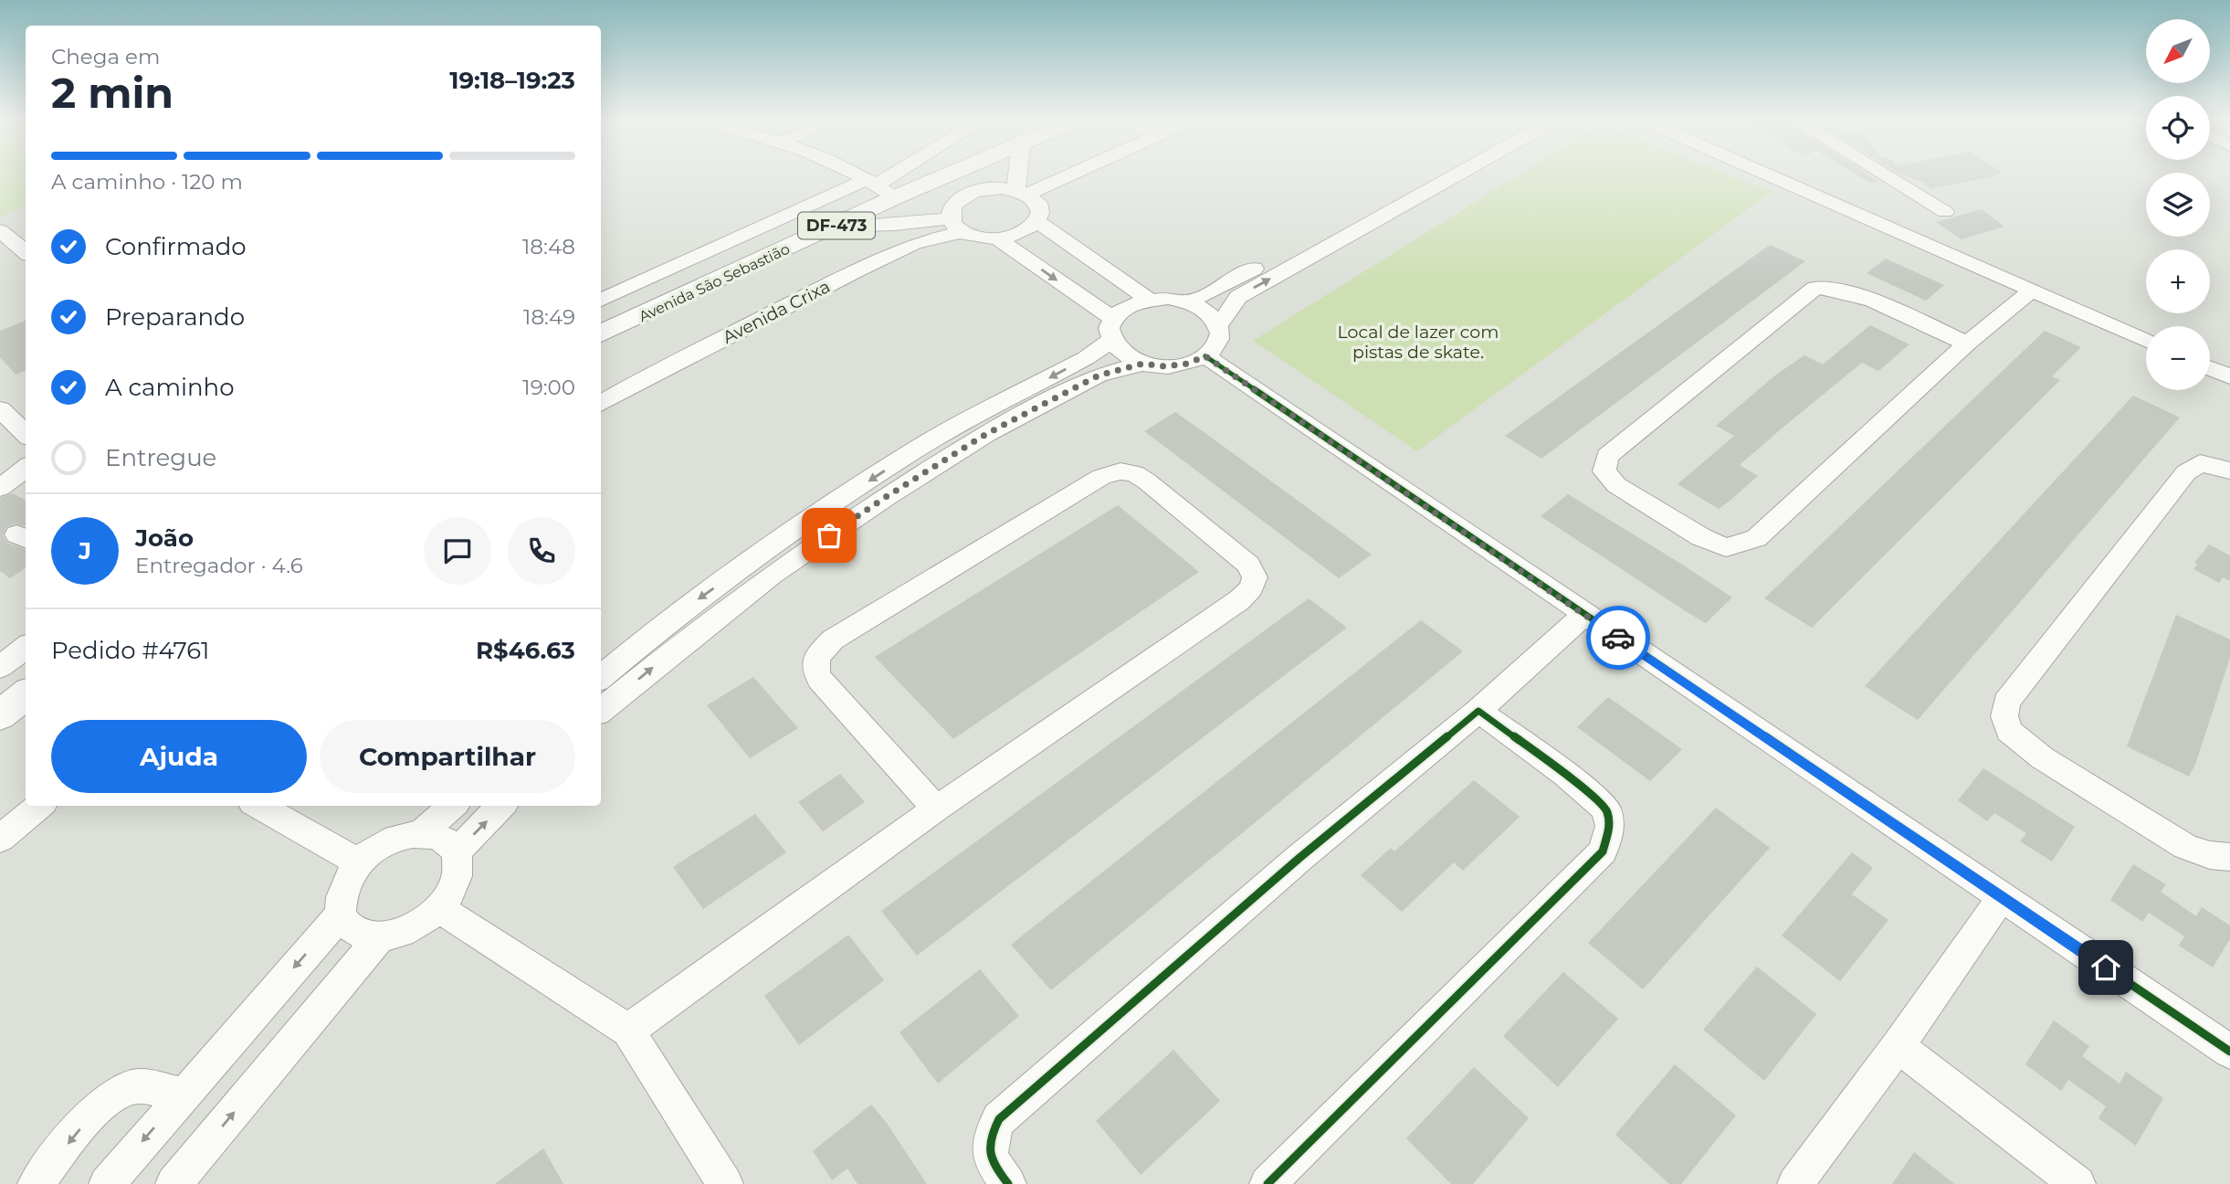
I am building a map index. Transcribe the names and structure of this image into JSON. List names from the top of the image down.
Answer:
{
  "streets": {
    "main road": ["DF-473", "Avenida São Sebastião"],
    "street": ["Avenida Crixa"]
  },
  "parks": ["Local de lazer com pistas de skate."],
  "north": "bottom left",
  "page": {
    "map_buttons": ["+", "−"],
    "heading": ["2 min", "Chega em", "19:18–19:23"],
    "panel": [
      "João",
      "Entregador · 4.6",
      "Pedido #4761",
      "R$46.63"
    ],
    "bar": "A caminho · 120 m",
    "list": [
      ["Confirmado", "18:48"],
      ["Preparando", "18:49"],
      ["A caminho", "19:00"],
      "Entregue"
    ],
    "round": "J",
    "buttons": ["Ajuda", "Compartilhar"]
  }
}
